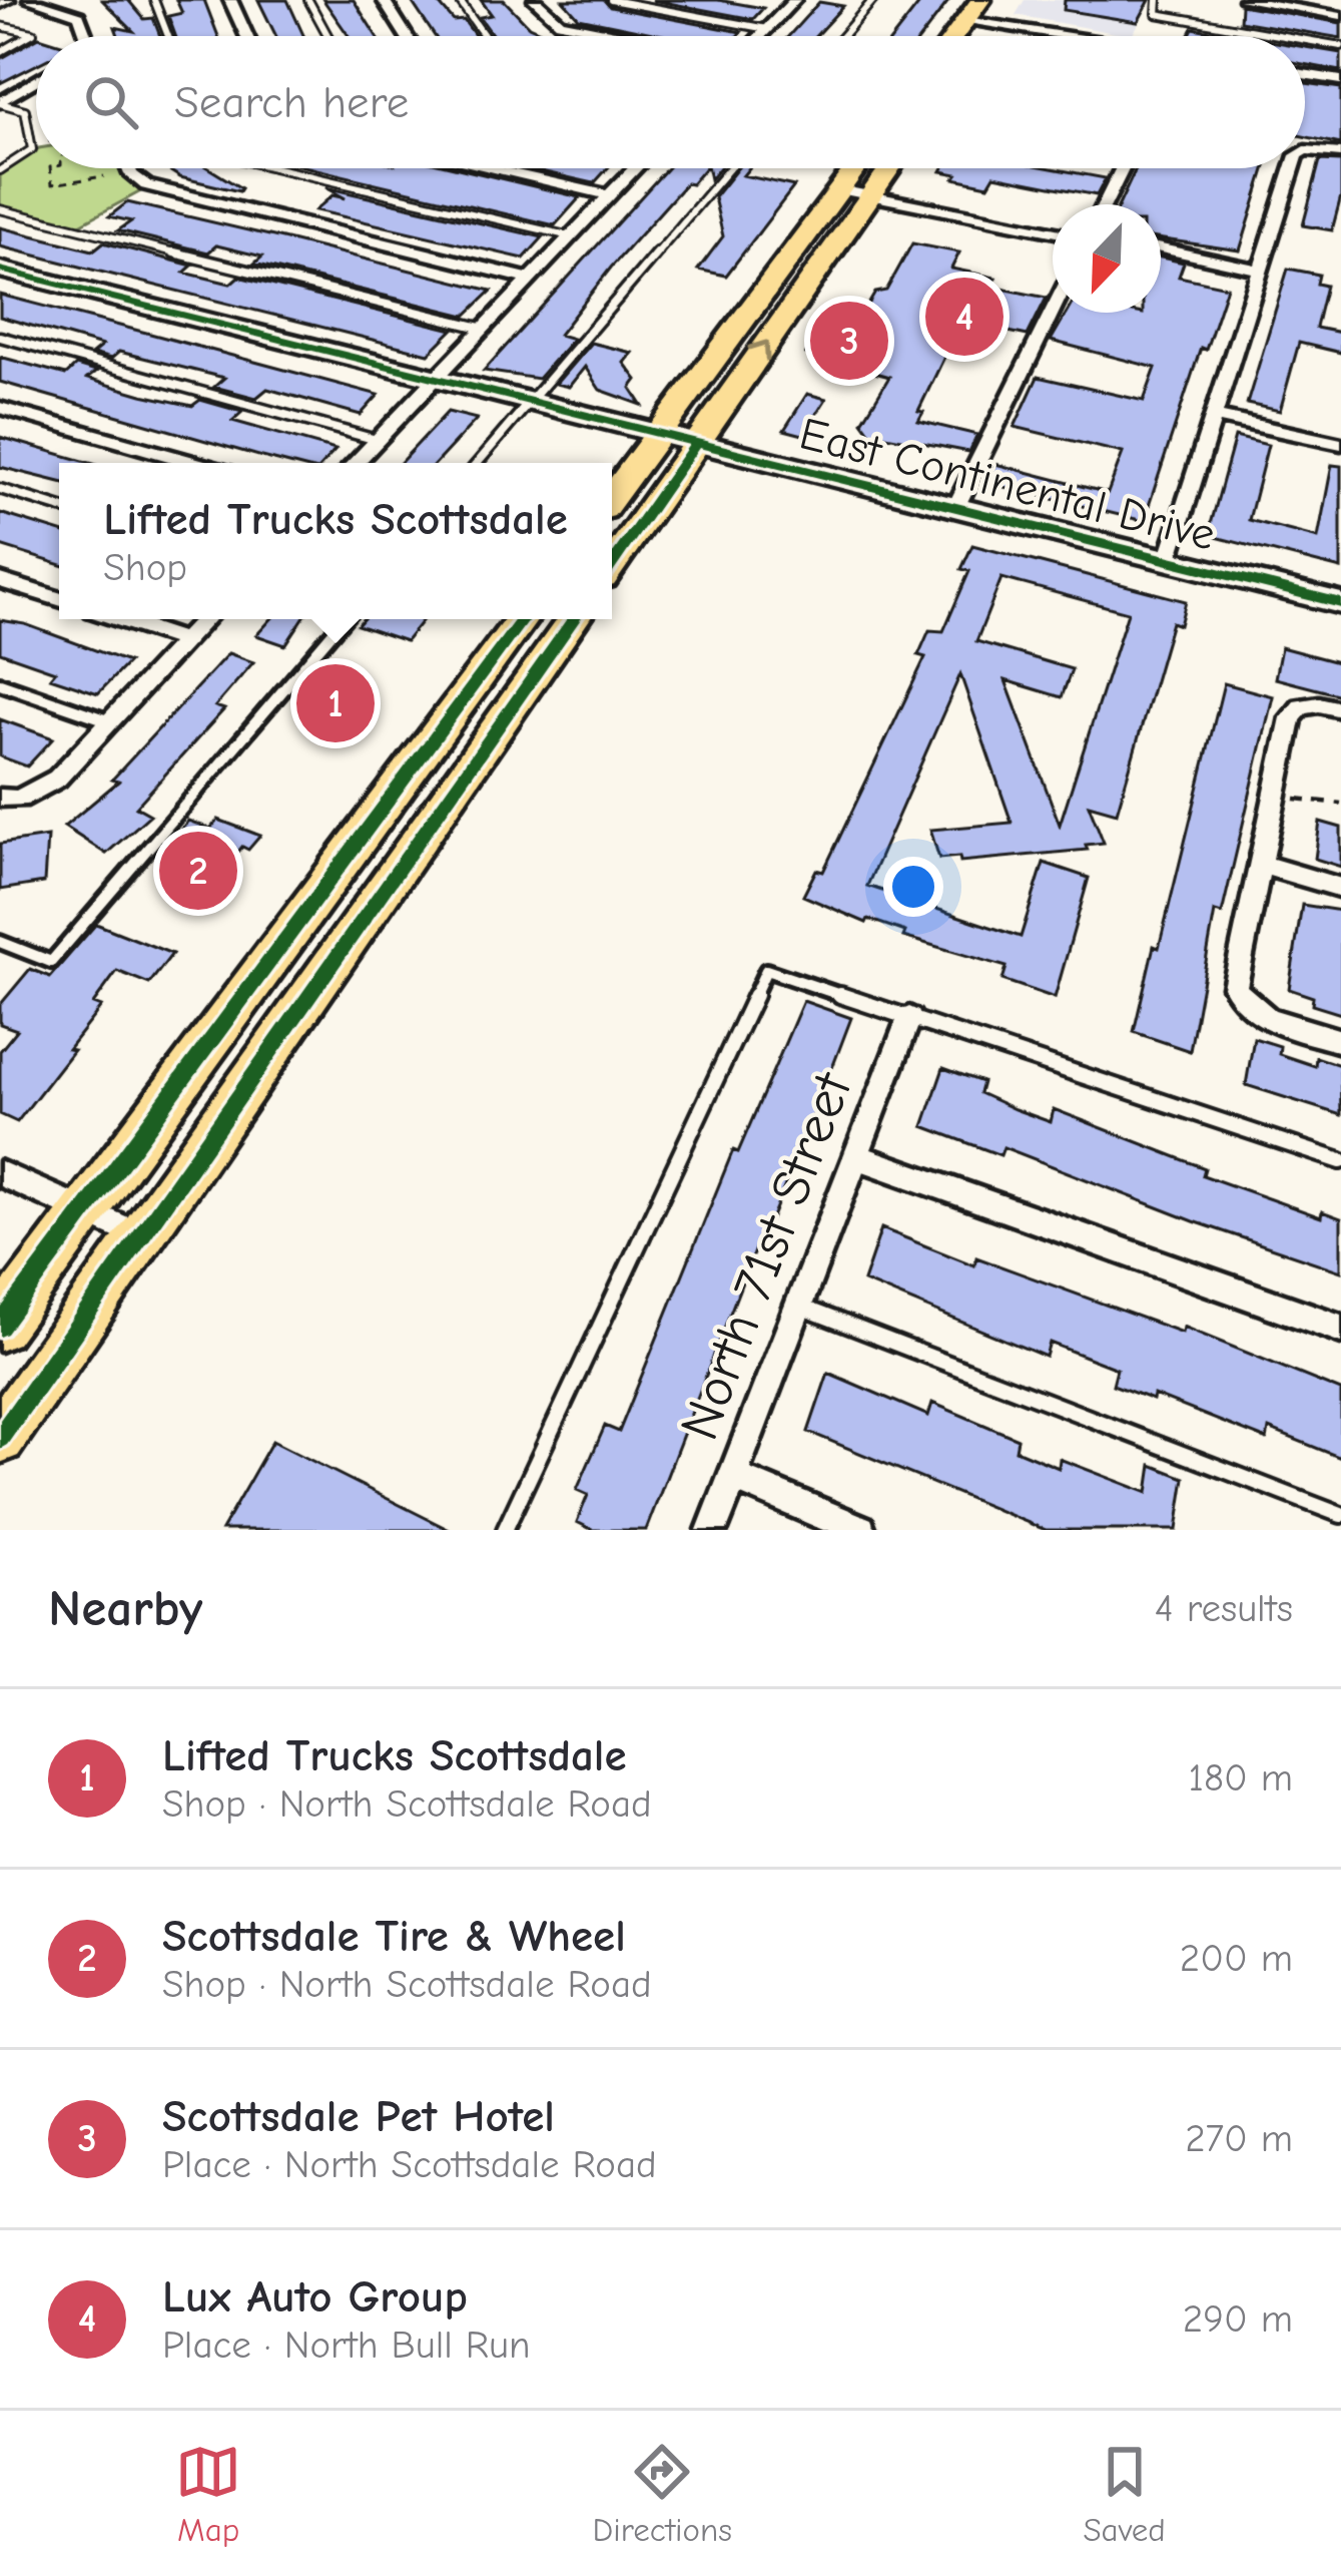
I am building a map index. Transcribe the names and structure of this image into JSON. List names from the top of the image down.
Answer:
{
  "streets": {
    "street": ["East Continental Drive", "North 71st Street"]
  },
  "north": "bottom left",
  "page": {
    "search": "Search here",
    "pins": [
      "4",
      "3",
      "1",
      "2"
    ],
    "popup": ["Lifted Trucks Scottsdale", "Shop"],
    "heading": ["Nearby", "4 results"],
    "list": [
      {
        "mark": "1",
        "name": "Lifted Trucks Scottsdale",
        "note": "Shop · North Scottsdale Road",
        "value": "180 m"
      },
      {
        "mark": "2",
        "name": "Scottsdale Tire & Wheel",
        "note": "Shop · North Scottsdale Road",
        "value": "200 m"
      },
      {
        "mark": "3",
        "name": "Scottsdale Pet Hotel",
        "note": "Place · North Scottsdale Road",
        "value": "270 m"
      },
      {
        "mark": "4",
        "name": "Lux Auto Group",
        "note": "Place · North Bull Run",
        "value": "290 m"
      }
    ],
    "nav": ["Map", "Directions", "Saved"]
  }
}
